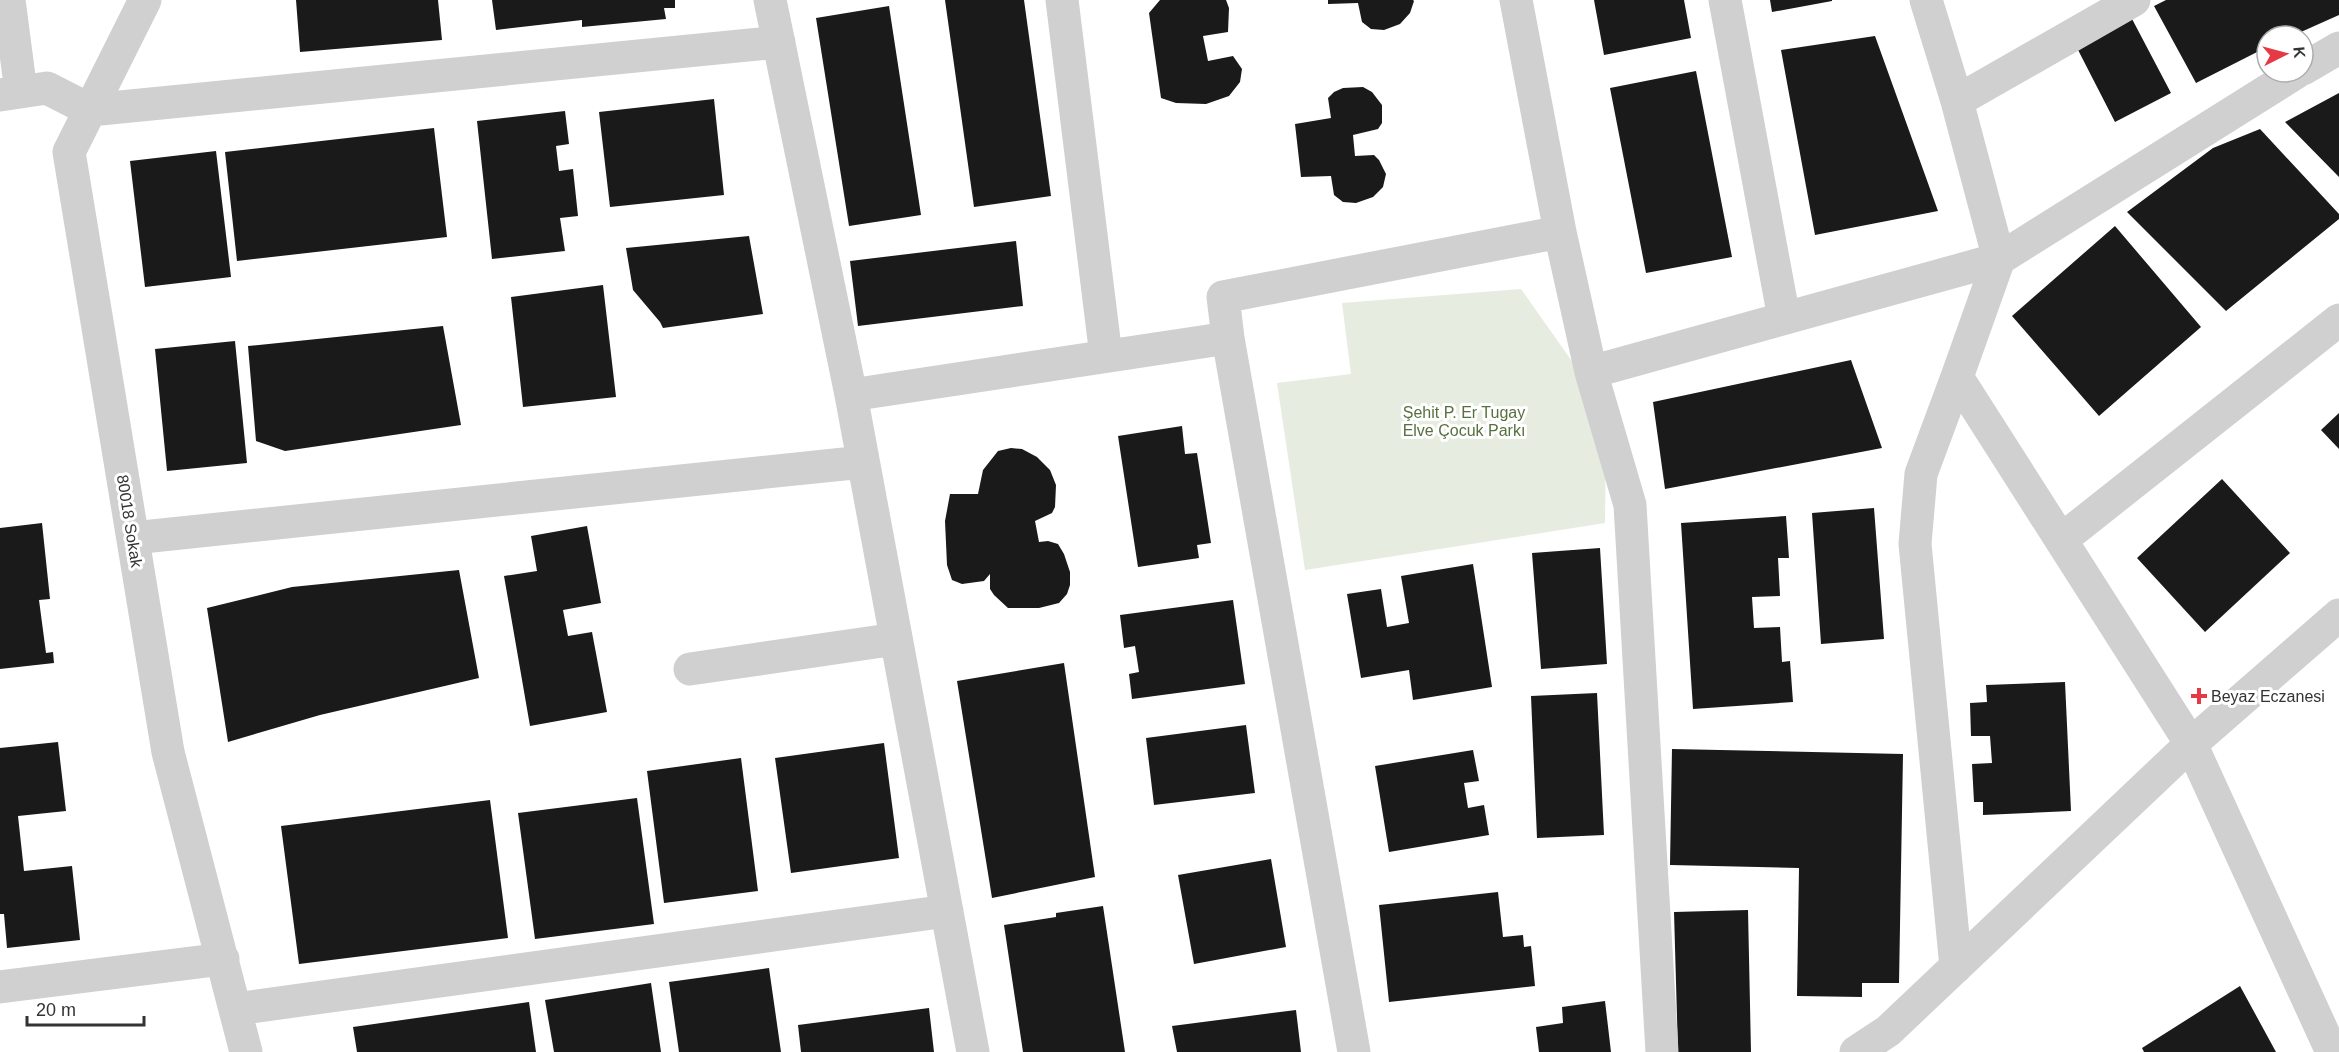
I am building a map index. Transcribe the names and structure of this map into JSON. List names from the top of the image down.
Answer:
{
  "streets": {
    "street": ["80018 Sokak"]
  },
  "parks": ["Şehit P. Er Tugay Elve Çocuk Parkı"],
  "places": {
    "health": ["Beyaz Eczanesi"]
  },
  "scale_bar": "20 m",
  "north": "right"
}
